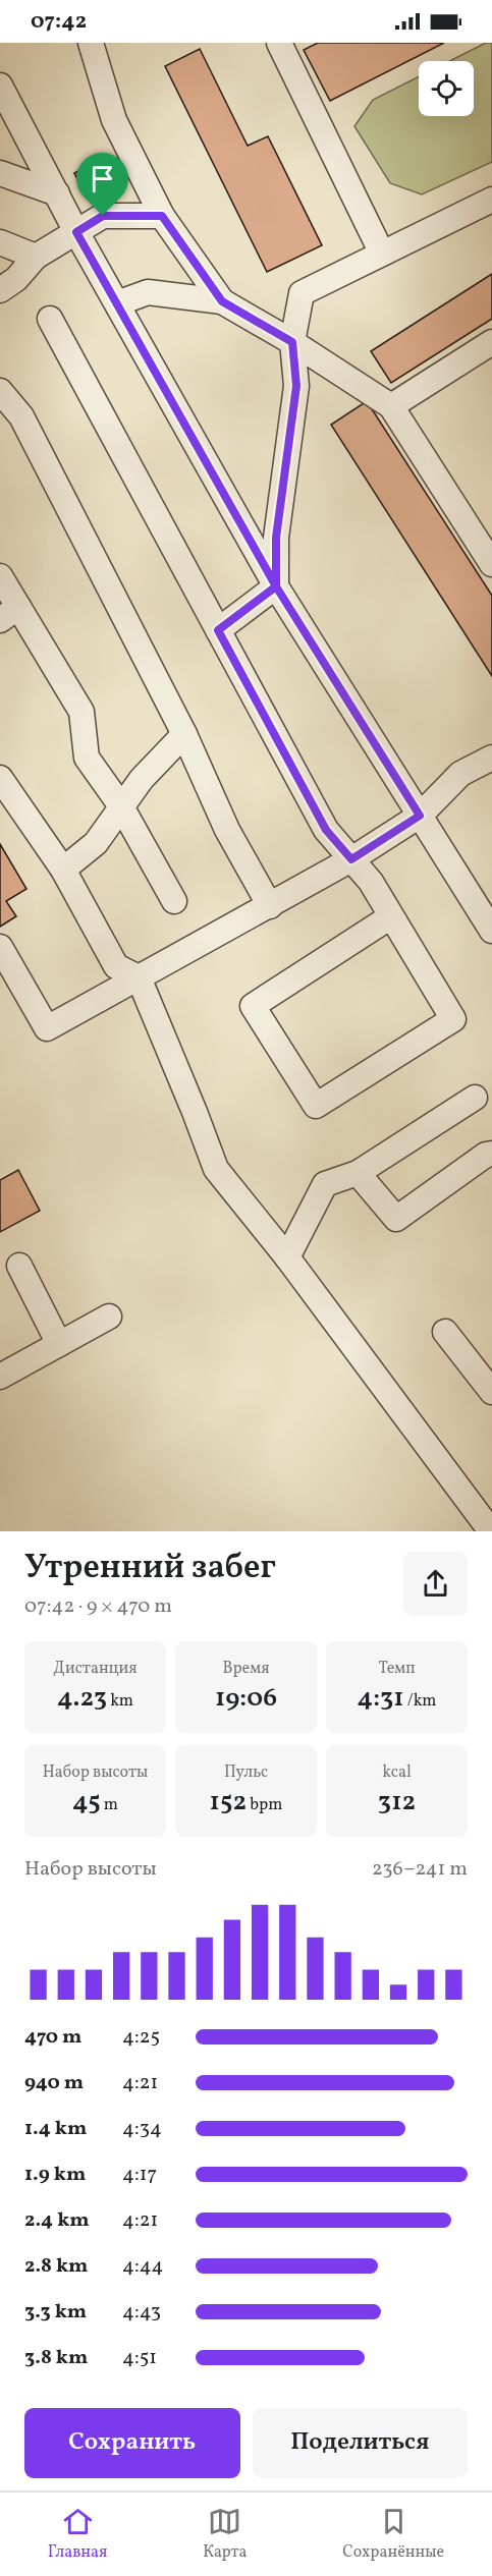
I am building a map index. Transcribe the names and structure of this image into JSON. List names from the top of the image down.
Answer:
{
  "page": {
    "status": "07:42",
    "heading": ["Утренний забег", "07:42 · 9 × 470 m"],
    "stats": [
      ["Дистанция", "4.23 km"],
      ["Время", "19:06"],
      ["Темп", "4:31 /km"],
      ["Набор высоты", "45 m"],
      ["Пульс", "152 bpm"],
      ["kcal", "312"]
    ],
    "chart": ["Набор высоты", "236–241 m"],
    "list": [
      {
        "name": "470 m",
        "note": "4:25"
      },
      {
        "name": "940 m",
        "note": "4:21"
      },
      {
        "name": "1.4 km",
        "note": "4:34"
      },
      {
        "name": "1.9 km",
        "note": "4:17"
      },
      {
        "name": "2.4 km",
        "note": "4:21"
      },
      {
        "name": "2.8 km",
        "note": "4:44"
      },
      {
        "name": "3.3 km",
        "note": "4:43"
      },
      {
        "name": "3.8 km",
        "note": "4:51"
      }
    ],
    "buttons": ["Сохранить", "Поделиться"],
    "tabs": ["Главная", "Карта", "Сохранённые"]
  }
}
